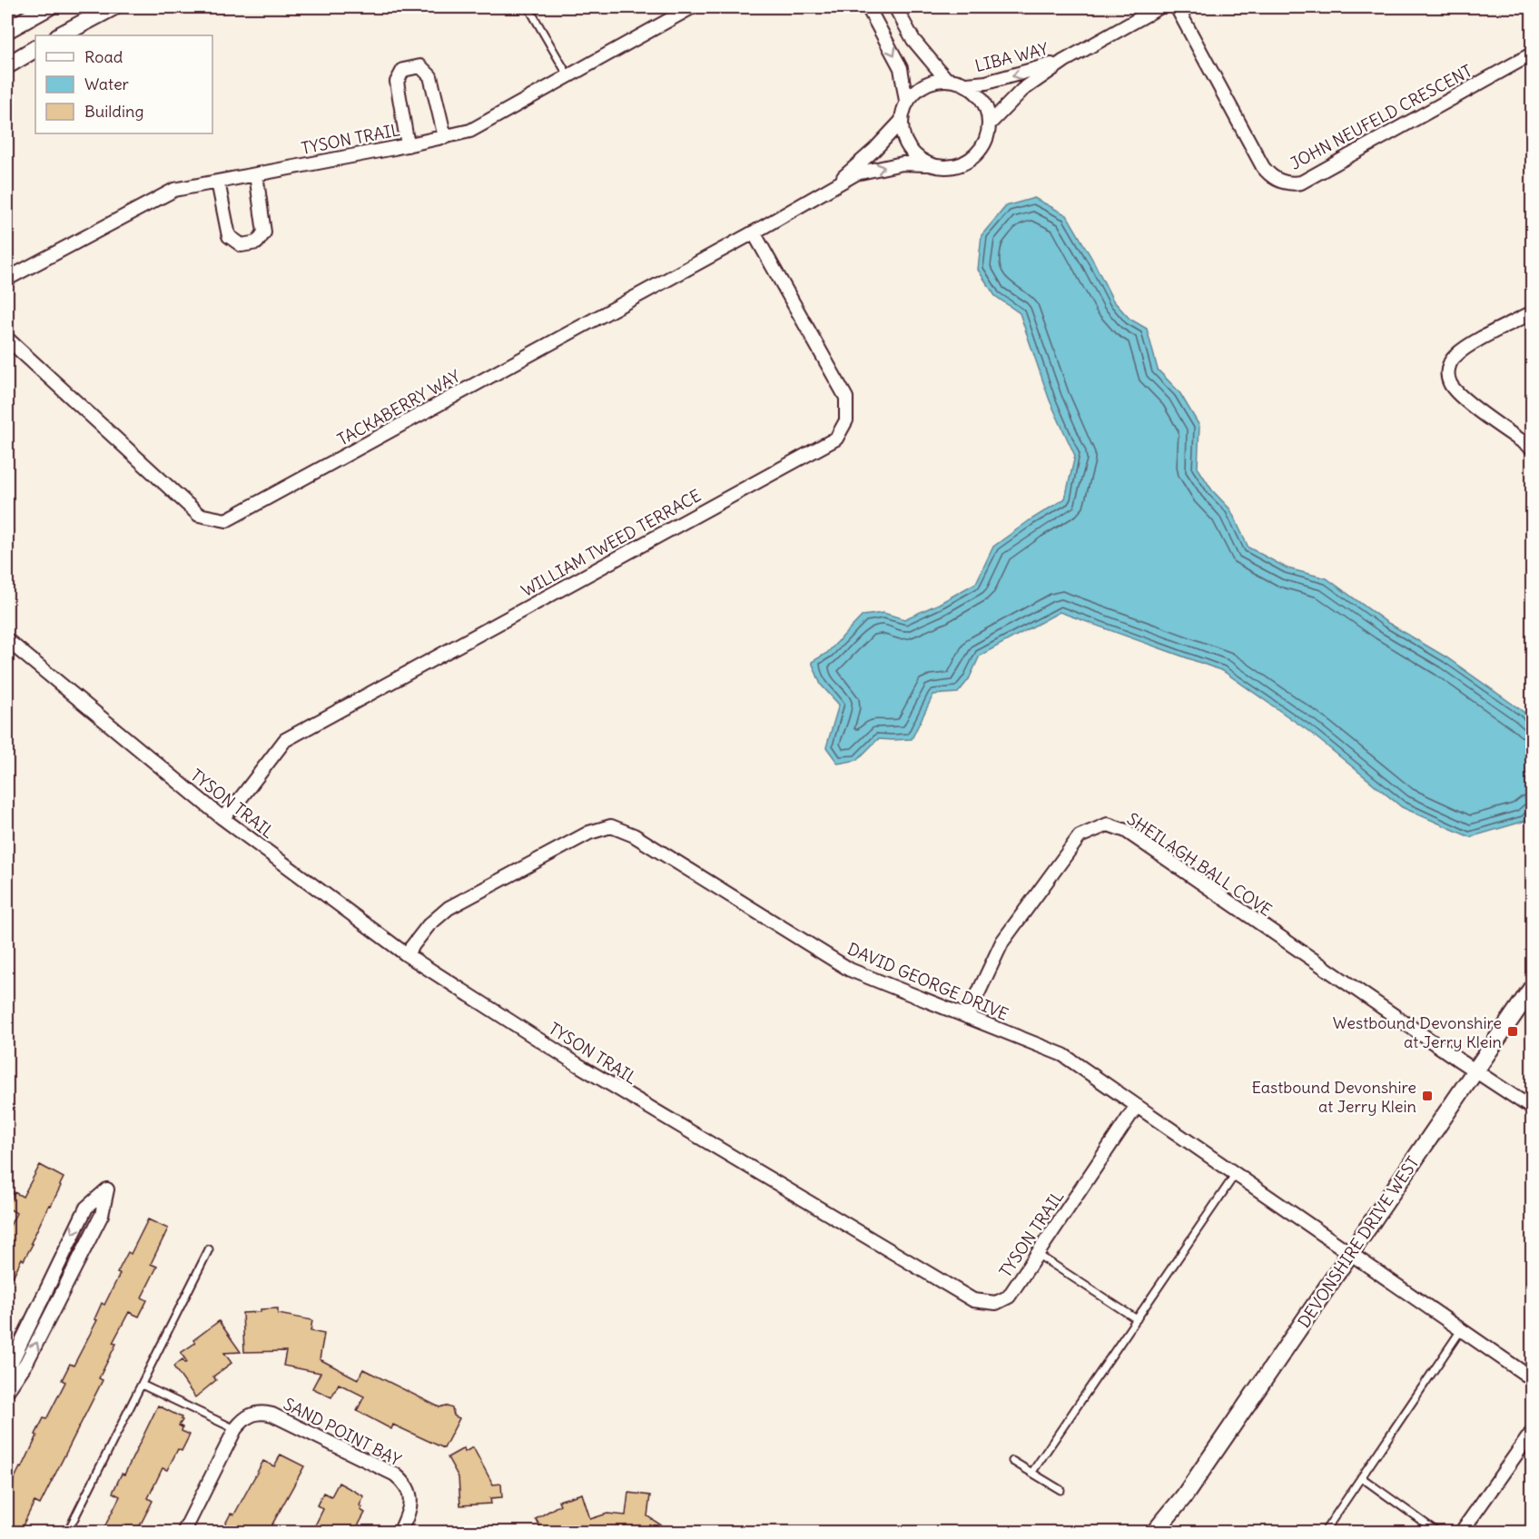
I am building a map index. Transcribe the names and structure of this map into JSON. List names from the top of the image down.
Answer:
{
  "streets": {
    "street": [
      "LIBA WAY",
      "JOHN NEUFELD CRESCENT",
      "TYSON TRAIL",
      "TACKABERRY WAY",
      "WILLIAM TWEED TERRACE",
      "SHEILAGH BALL COVE",
      "DAVID GEORGE DRIVE",
      "DEVONSHIRE DRIVE WEST",
      "SAND POINT BAY"
    ]
  },
  "crossings": [
    ["TYSON TRAIL", "WILLIAM TWEED TERRACE"],
    ["TYSON TRAIL", "DAVID GEORGE DRIVE"],
    ["TACKABERRY WAY", "WILLIAM TWEED TERRACE"],
    ["SHEILAGH BALL COVE", "DAVID GEORGE DRIVE"],
    ["SHEILAGH BALL COVE", "DEVONSHIRE DRIVE WEST"],
    ["DAVID GEORGE DRIVE", "DEVONSHIRE DRIVE WEST"]
  ],
  "places": {
    "transit": ["Westbound Devonshire at Jerry Klein", "Eastbound Devonshire at Jerry Klein"]
  },
  "legend": ["Road", "Water", "Building"]
}
